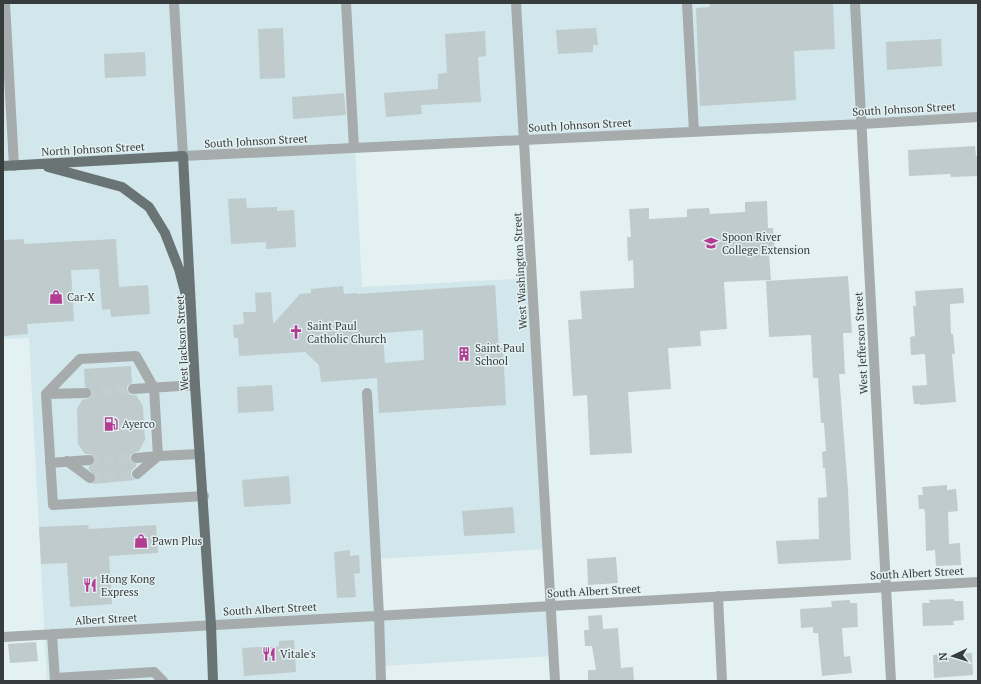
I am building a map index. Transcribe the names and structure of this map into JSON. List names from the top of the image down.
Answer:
{
  "streets": {
    "main road": ["North Johnson Street", "West Jackson Street"],
    "street": [
      "South Johnson Street",
      "West Washington Street",
      "West Jefferson Street",
      "South Albert Street",
      "Albert Street"
    ]
  },
  "crossings": [
    ["South Johnson Street", "North Johnson Street"],
    ["South Johnson Street", "West Washington Street"],
    ["South Johnson Street", "West Jackson Street"],
    ["South Johnson Street", "West Jefferson Street"],
    ["North Johnson Street", "West Jackson Street"],
    ["West Washington Street", "South Albert Street"],
    ["West Jackson Street", "South Albert Street"],
    ["West Jackson Street", "Albert Street"],
    ["West Jefferson Street", "South Albert Street"],
    ["South Albert Street", "Albert Street"]
  ],
  "places": {
    "school or university": ["Spoon River College Extension"],
    "shop": ["Car-X", "Pawn Plus"],
    "church": ["Saint Paul Catholic Church"],
    "building": ["Saint Paul School"],
    "fuel station": ["Ayerco"],
    "restaurant": ["Hong Kong Express", "Vitale's"]
  },
  "north": "left"
}
